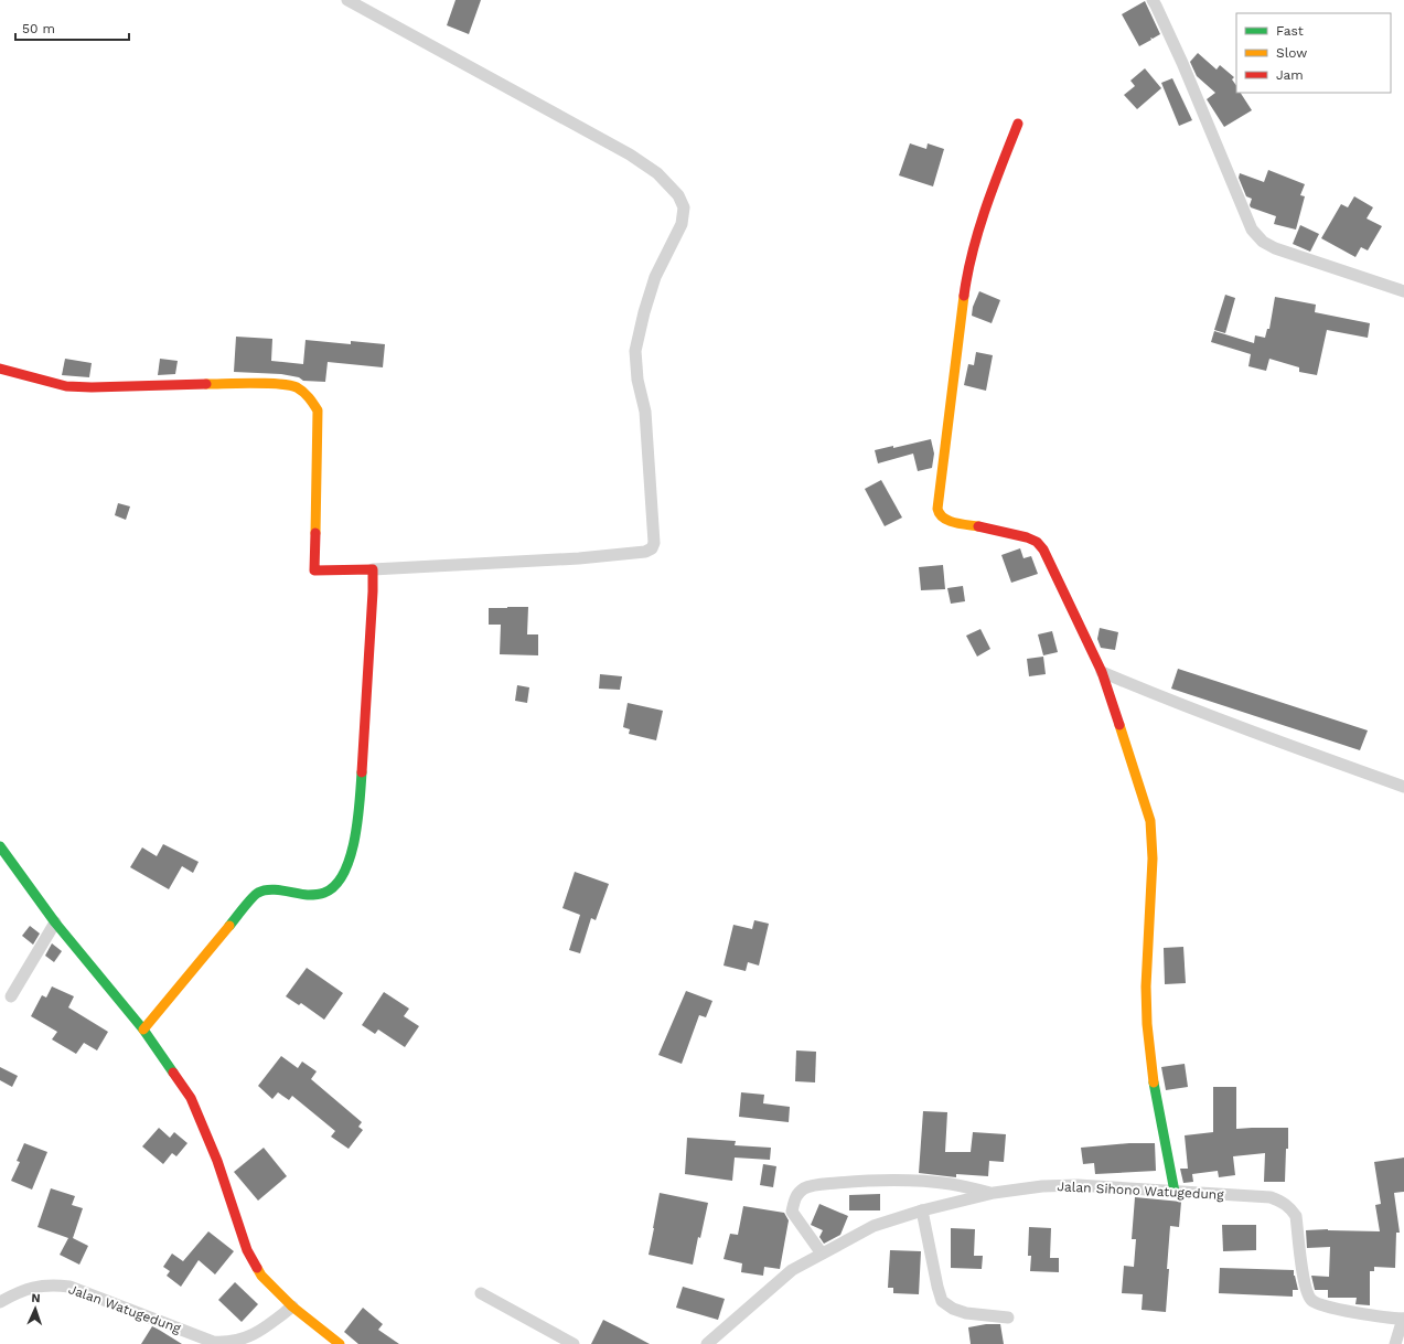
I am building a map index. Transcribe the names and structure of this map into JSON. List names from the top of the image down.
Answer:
{
  "streets": {
    "street": ["Jalan Sihono Watugedung", "Jalan Watugedung"]
  },
  "legend": ["Fast", "Slow", "Jam"],
  "scale_bar": "50 m",
  "north": "top"
}
